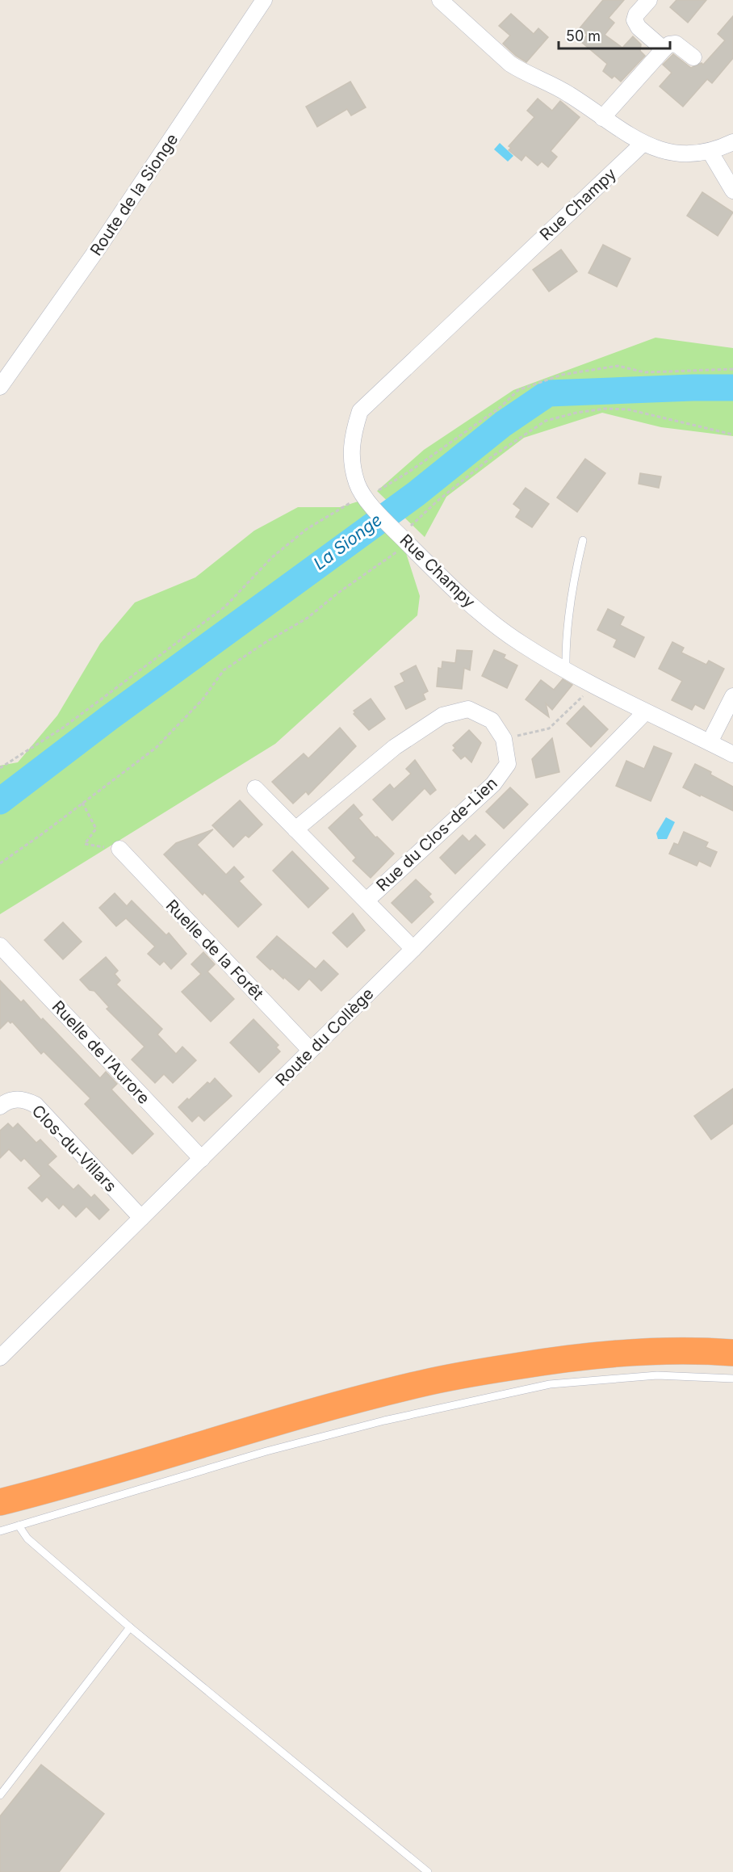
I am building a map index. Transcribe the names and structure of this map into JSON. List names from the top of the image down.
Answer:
{
  "streets": {
    "street": [
      "Route de la Sionge",
      "Rue Champy",
      "Rue du Clos-de-Lien",
      "Ruelle de la Forêt",
      "Route du Collège",
      "Ruelle de l'Aurore",
      "Clos-du-Villars"
    ]
  },
  "crossings": [
    ["Rue Champy", "Route du Collège"],
    ["Rue du Clos-de-Lien", "Route du Collège"],
    ["Ruelle de la Forêt", "Route du Collège"],
    ["Route du Collège", "Ruelle de l'Aurore"],
    ["Route du Collège", "Clos-du-Villars"]
  ],
  "water": ["La Sionge"],
  "scale_bar": "50 m"
}
